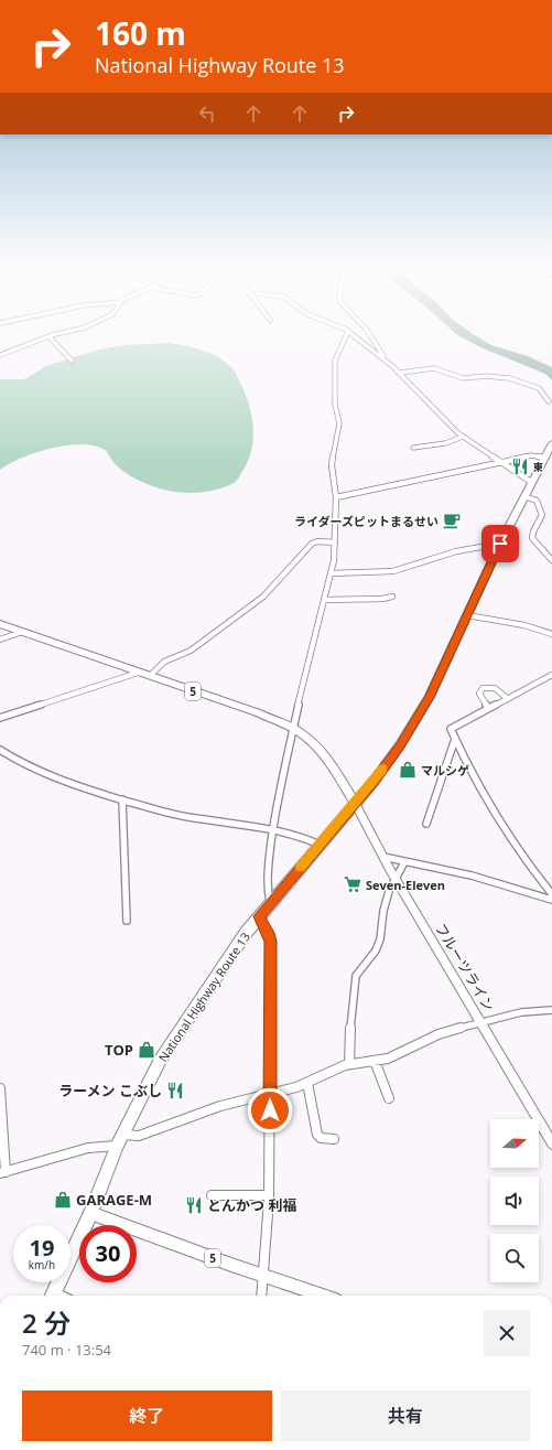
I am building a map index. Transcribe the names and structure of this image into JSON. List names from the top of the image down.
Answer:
{
  "streets": {
    "highway": ["National Highway Route 13"],
    "main road": ["5"],
    "street": ["フルーツライン"]
  },
  "crossings": [
    ["5", "フルーツライン"],
    ["5", "National Highway Route 13"],
    ["フルーツライン", "National Highway Route 13"]
  ],
  "places": {
    "restaurant": ["東", "ラーメン こぶし", "とんかつ 利福"],
    "cafe": ["ライダーズピットまるせい"],
    "shop": ["マルシゲ", "TOP", "GARAGE-M"],
    "supermarket": ["Seven-Eleven"]
  },
  "north": "right",
  "page": {
    "turn": ["160 m", "National Highway Route 13"],
    "speed": "19 km/h",
    "limit": "30",
    "heading": ["2 分", "740 m · 13:54"],
    "buttons": ["終了", "共有"]
  }
}
